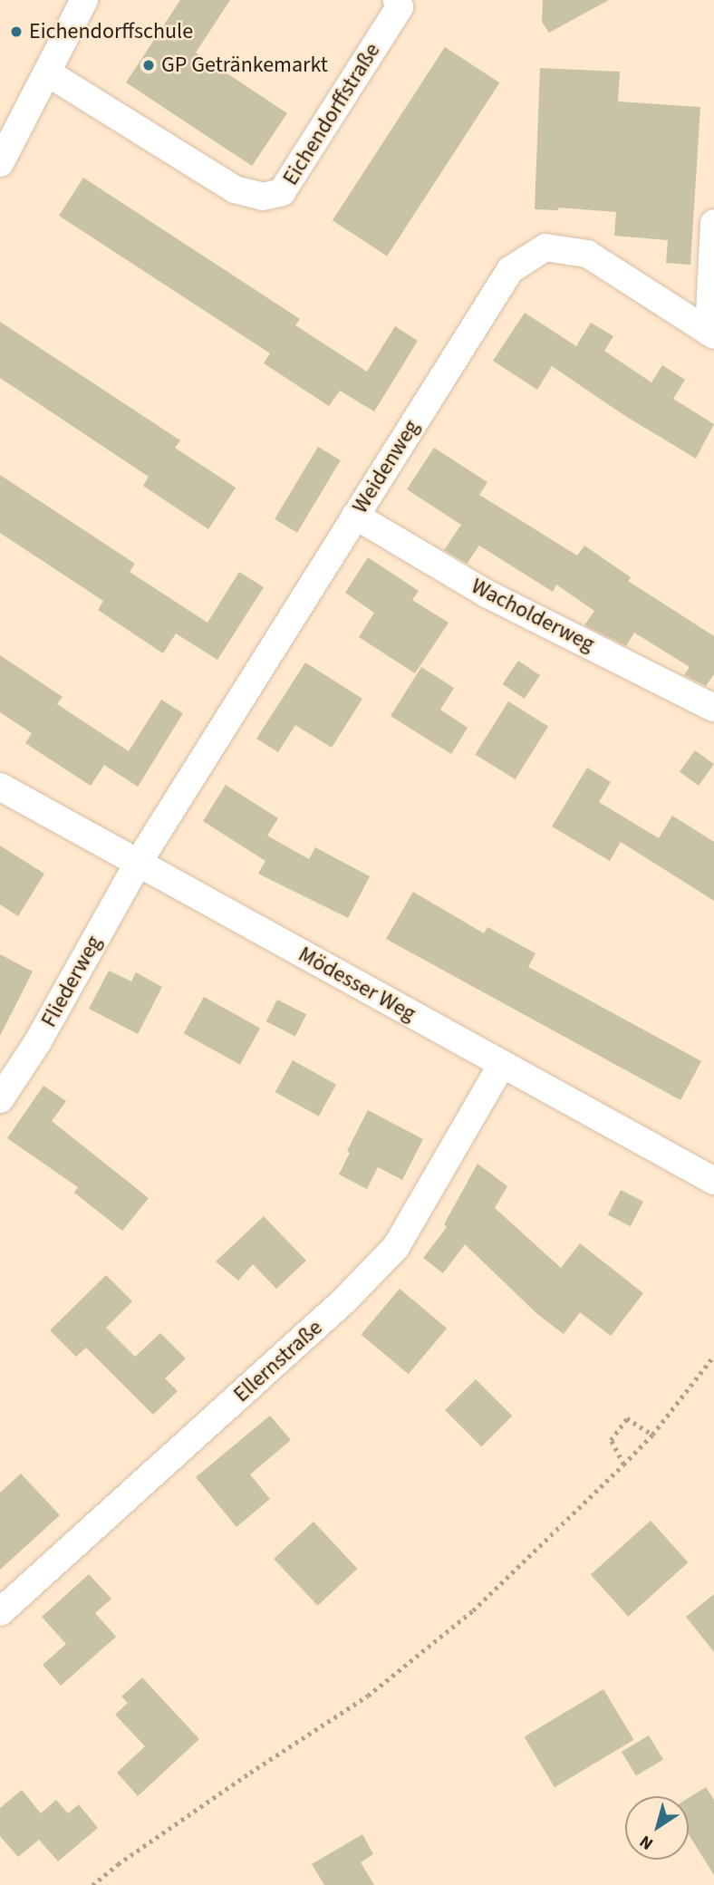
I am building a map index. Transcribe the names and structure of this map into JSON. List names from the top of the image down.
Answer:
{
  "streets": {
    "street": [
      "Eichendorffstraße",
      "Weidenweg",
      "Wacholderweg",
      "Fliederweg",
      "Mödesser Weg",
      "Ellernstraße"
    ]
  },
  "crossings": [
    ["Weidenweg", "Wacholderweg"],
    ["Weidenweg", "Fliederweg"],
    ["Weidenweg", "Mödesser Weg"],
    ["Fliederweg", "Mödesser Weg"],
    ["Mödesser Weg", "Ellernstraße"]
  ],
  "places": ["Eichendorffschule", "GP Getränkemarkt"],
  "north": "bottom left"
}
